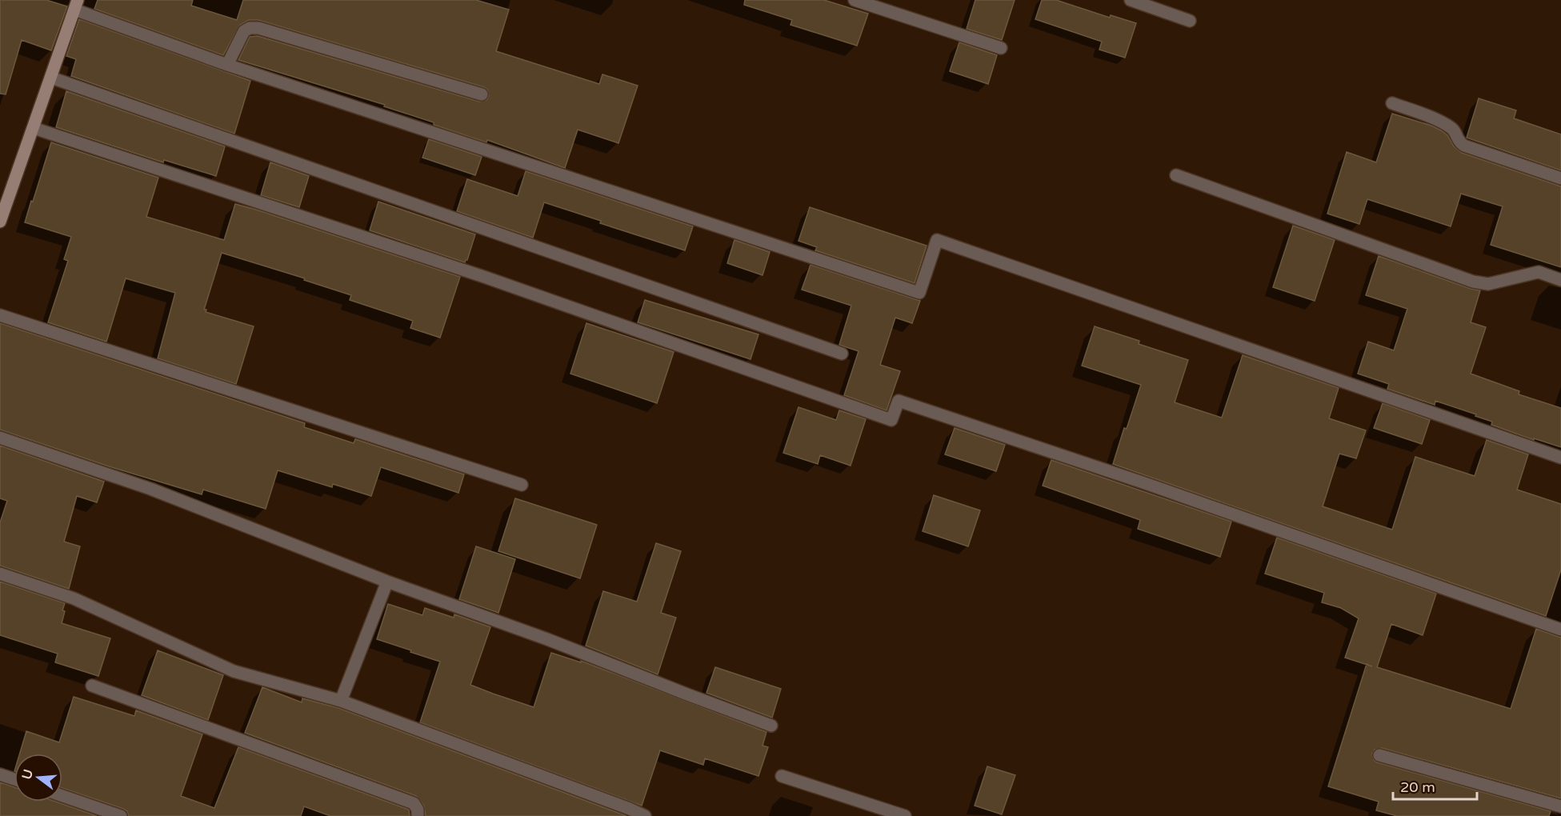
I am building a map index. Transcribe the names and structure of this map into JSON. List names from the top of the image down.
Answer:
{
  "scale_bar": "20 m",
  "north": "left"
}
